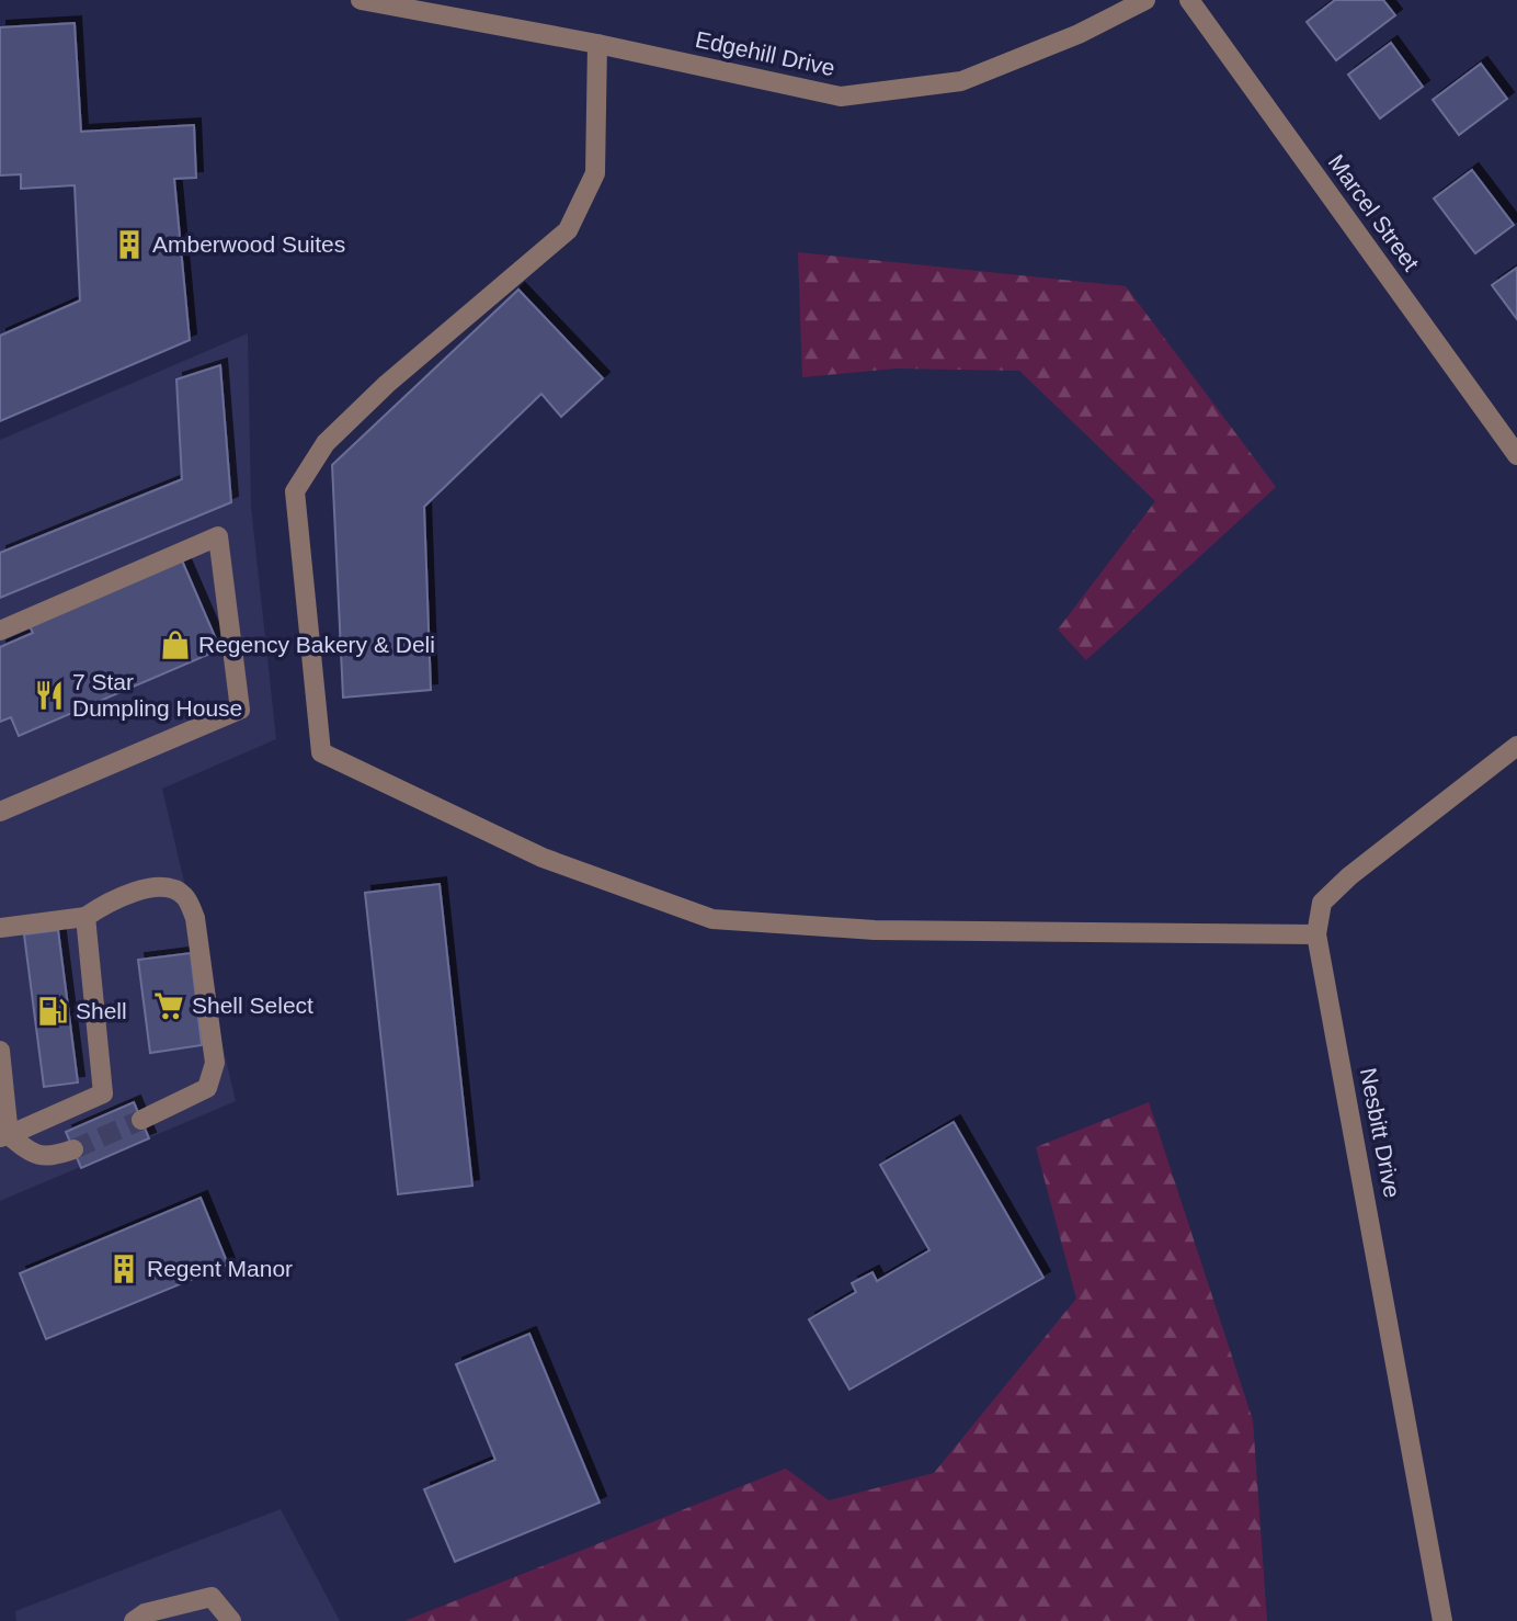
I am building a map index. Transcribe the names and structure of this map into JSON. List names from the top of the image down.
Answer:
{
  "streets": {
    "street": ["Edgehill Drive", "Marcel Street", "Nesbitt Drive"]
  },
  "places": {
    "building": ["Amberwood Suites", "Regent Manor"],
    "shop": ["Regency Bakery & Deli"],
    "restaurant": ["7 Star Dumpling House"],
    "supermarket": ["Shell Select"],
    "fuel station": ["Shell"]
  }
}
